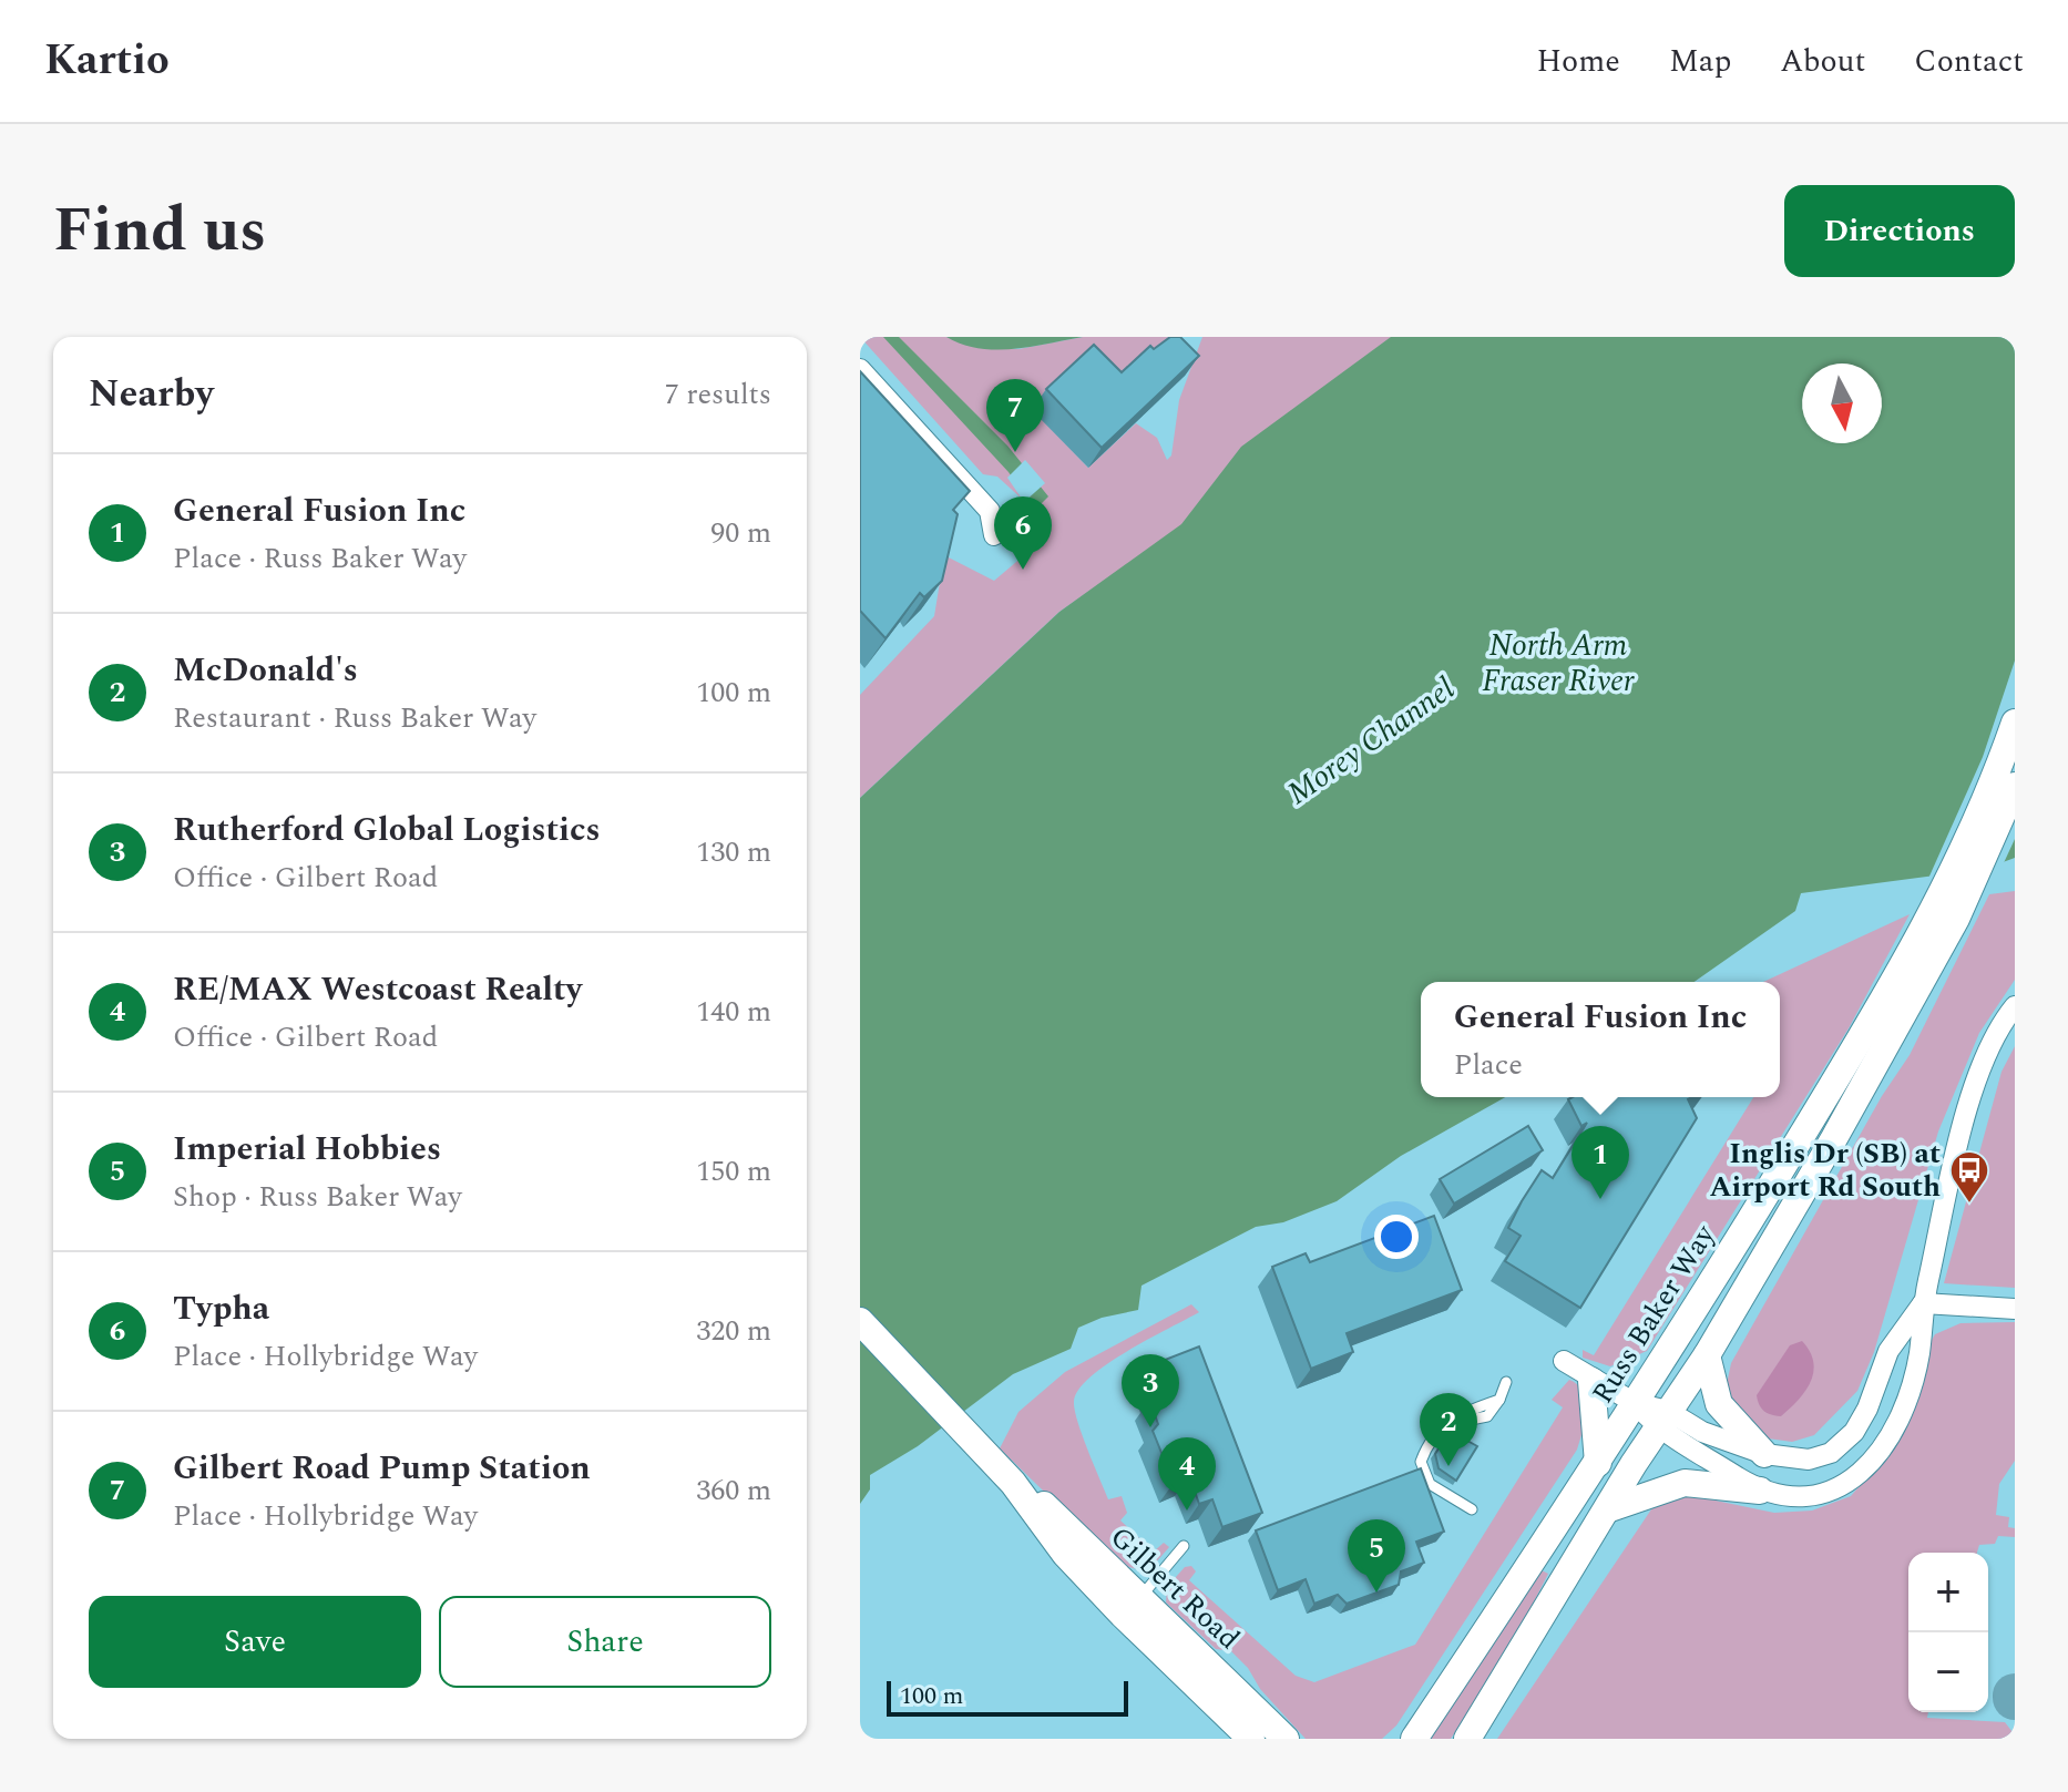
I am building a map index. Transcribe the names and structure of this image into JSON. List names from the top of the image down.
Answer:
{
  "streets": {
    "main road": ["Russ Baker Way", "Gilbert Road"]
  },
  "water": ["North Arm Fraser River", "Morey Channel"],
  "places": {
    "bus stop": ["Inglis Dr (SB) at Airport Rd South"]
  },
  "scale_bar": "100 m",
  "north": "bottom",
  "page": {
    "header": "Kartio",
    "nav": [
      "Home",
      "Map",
      "About",
      "Contact"
    ],
    "title": "Find us",
    "buttons": [
      "Directions",
      ["Save", "Share"]
    ],
    "heading": ["Nearby", "7 results"],
    "pins": [
      "7",
      "6",
      "1",
      "3",
      "2",
      "4",
      "5"
    ],
    "list": [
      {
        "mark": "1",
        "name": "General Fusion Inc",
        "note": "Place · Russ Baker Way",
        "value": "90 m"
      },
      {
        "mark": "2",
        "name": "McDonald's",
        "note": "Restaurant · Russ Baker Way",
        "value": "100 m"
      },
      {
        "mark": "3",
        "name": "Rutherford Global Logistics",
        "note": "Office · Gilbert Road",
        "value": "130 m"
      },
      {
        "mark": "4",
        "name": "RE/MAX Westcoast Realty",
        "note": "Office · Gilbert Road",
        "value": "140 m"
      },
      {
        "mark": "5",
        "name": "Imperial Hobbies",
        "note": "Shop · Russ Baker Way",
        "value": "150 m"
      },
      {
        "mark": "6",
        "name": "Typha",
        "note": "Place · Hollybridge Way",
        "value": "320 m"
      },
      {
        "mark": "7",
        "name": "Gilbert Road Pump Station",
        "note": "Place · Hollybridge Way",
        "value": "360 m"
      }
    ],
    "popup": ["General Fusion Inc", "Place"],
    "map_buttons": ["+", "−"],
    "scale": "100 m"
  }
}
